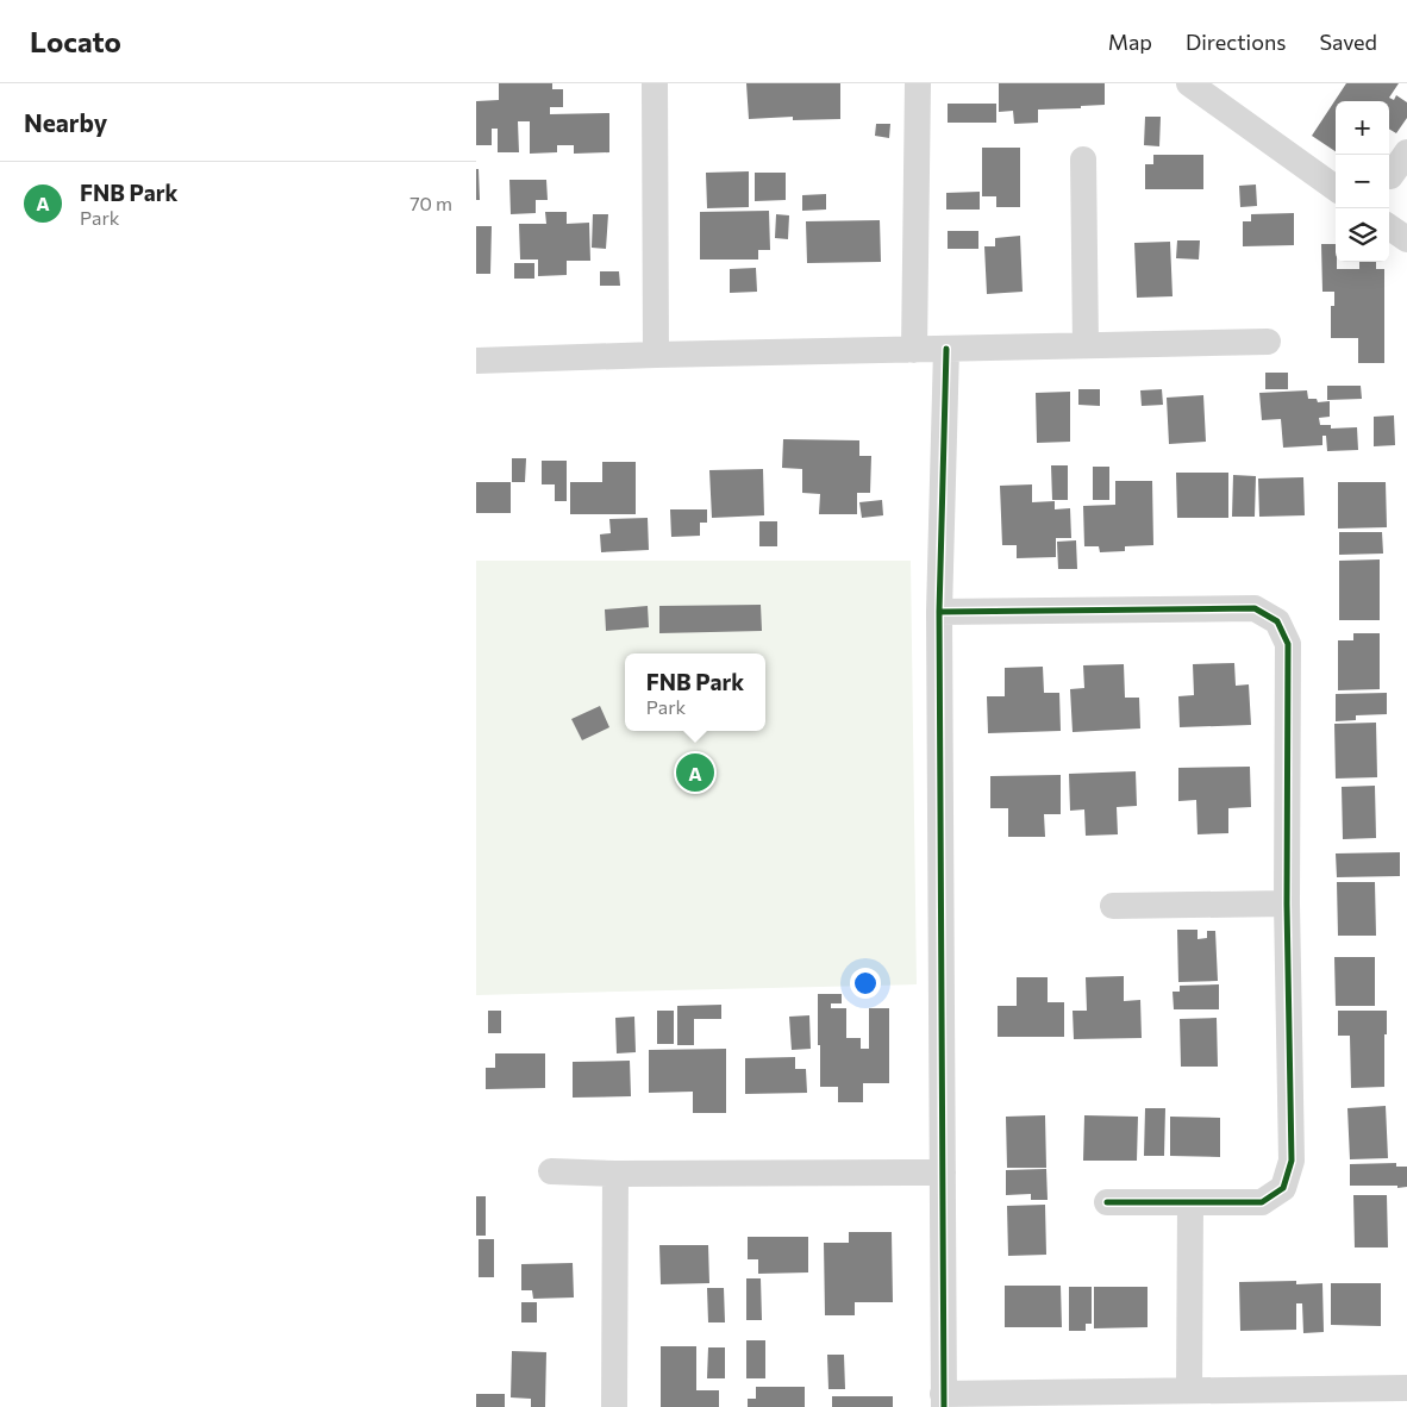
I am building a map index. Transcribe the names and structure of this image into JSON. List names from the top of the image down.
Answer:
{
  "page": {
    "header": "Locato",
    "nav": ["Map", "Directions", "Saved"],
    "heading": "Nearby",
    "map_buttons": ["+", "−"],
    "list": [
      {
        "mark": "A",
        "name": "FNB Park",
        "note": "Park",
        "value": "70 m"
      }
    ],
    "popup": ["FNB Park", "Park"],
    "pins": "A"
  }
}
